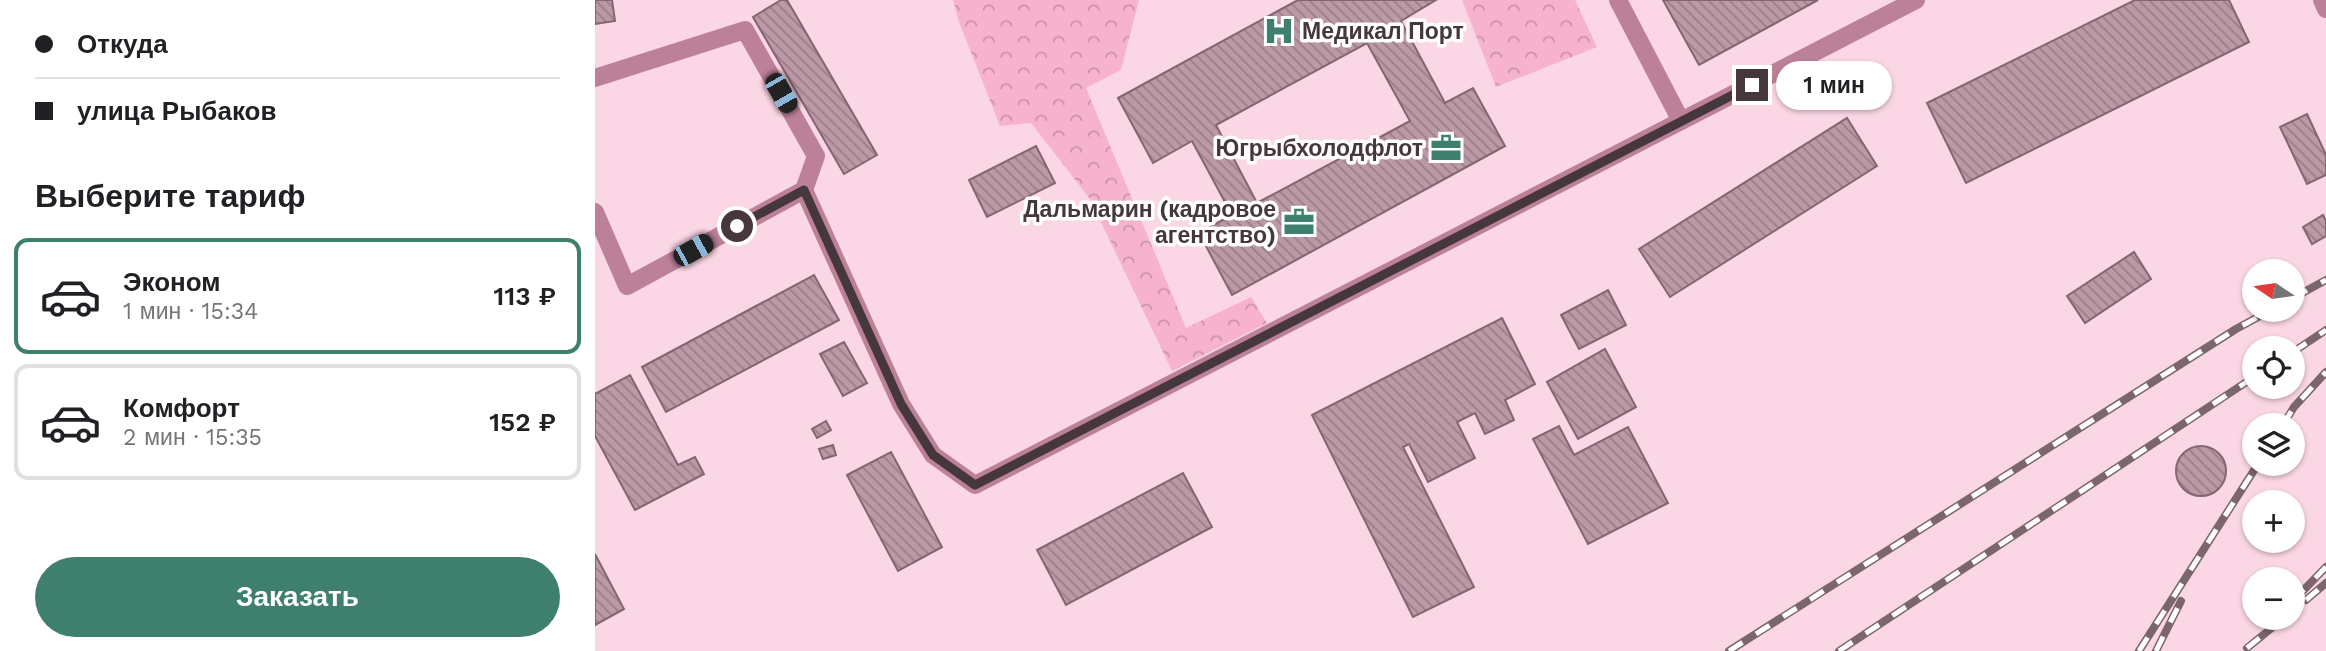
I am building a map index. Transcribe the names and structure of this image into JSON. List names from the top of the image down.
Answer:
{
  "places": {
    "hospital": ["Медикал Порт"],
    "office": ["Югрыбхолодфлот", "Дальмарин (кадровое агентство)"]
  },
  "north": "left",
  "page": {
    "banner": ["Откуда", "улица Рыбаков"],
    "bubble": "1 мин",
    "heading": "Выберите тариф",
    "list": [
      {
        "name": "Эконом",
        "note": "1 мин · 15:34",
        "value": "113 ₽"
      },
      {
        "name": "Комфорт",
        "note": "2 мин · 15:35",
        "value": "152 ₽"
      }
    ],
    "map_buttons": ["+", "−"],
    "buttons": "Заказать"
  }
}
